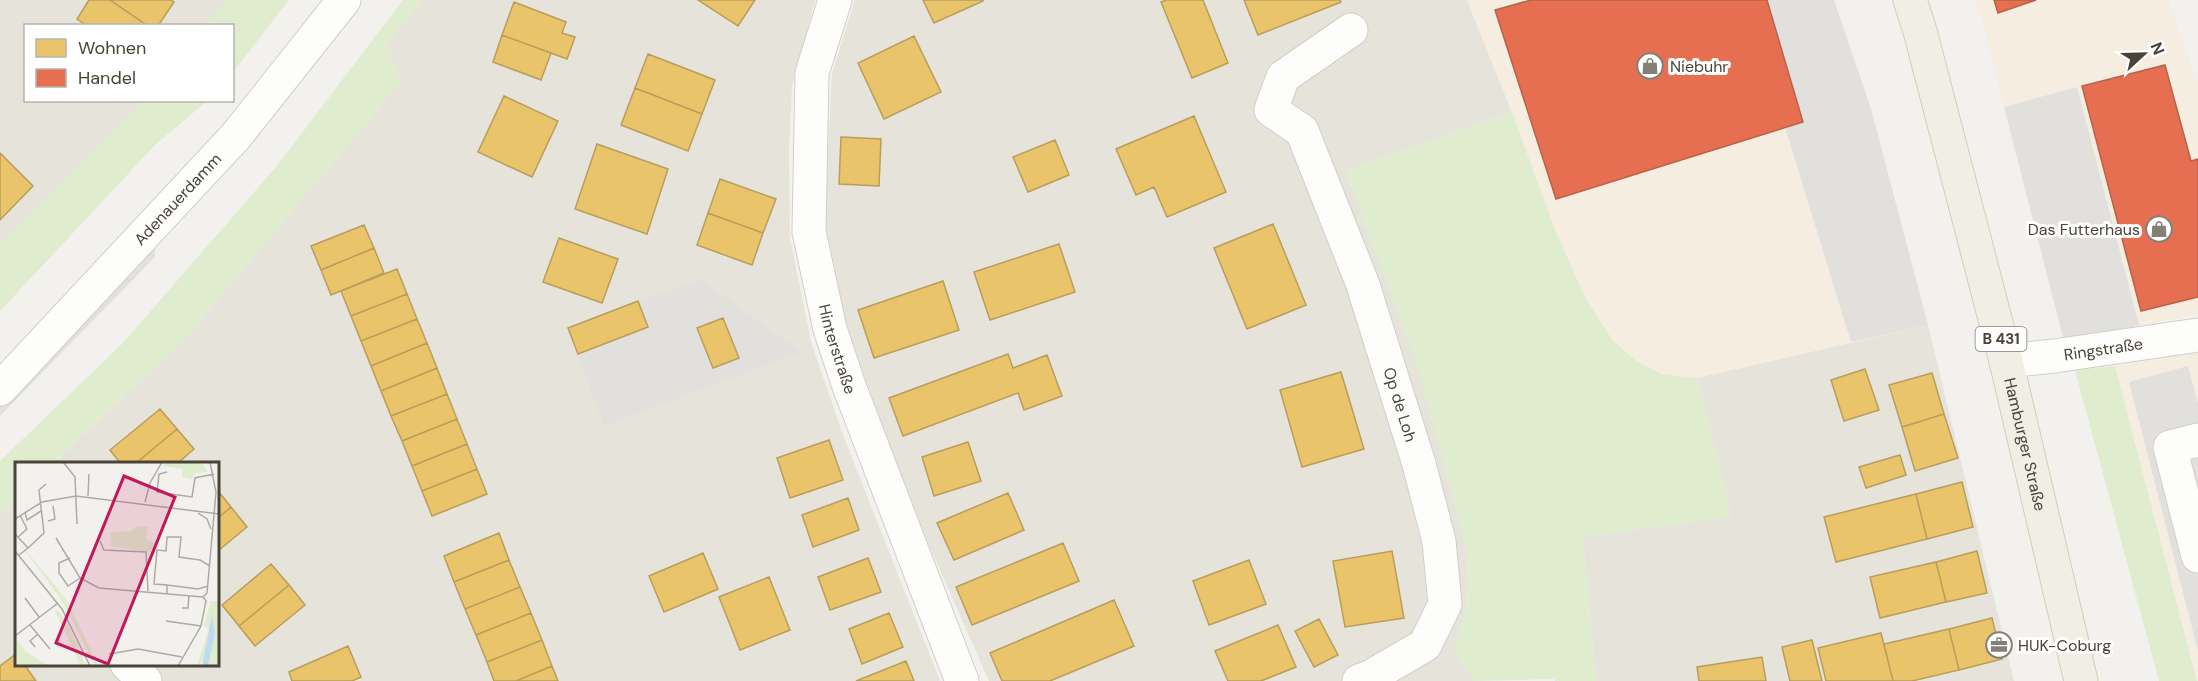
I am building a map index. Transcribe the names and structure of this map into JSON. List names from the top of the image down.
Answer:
{
  "streets": {
    "main road": ["B 431", "Hamburger Straße"],
    "street": [
      "Adenauerdamm",
      "Hinterstraße",
      "Ringstraße",
      "Op de Loh"
    ]
  },
  "crossings": [
    ["Ringstraße", "Hamburger Straße"]
  ],
  "places": {
    "shop": ["Niebuhr", "Das Futterhaus"],
    "office": ["HUK-Coburg"]
  },
  "legend": ["Wohnen", "Handel"],
  "north": "right"
}
